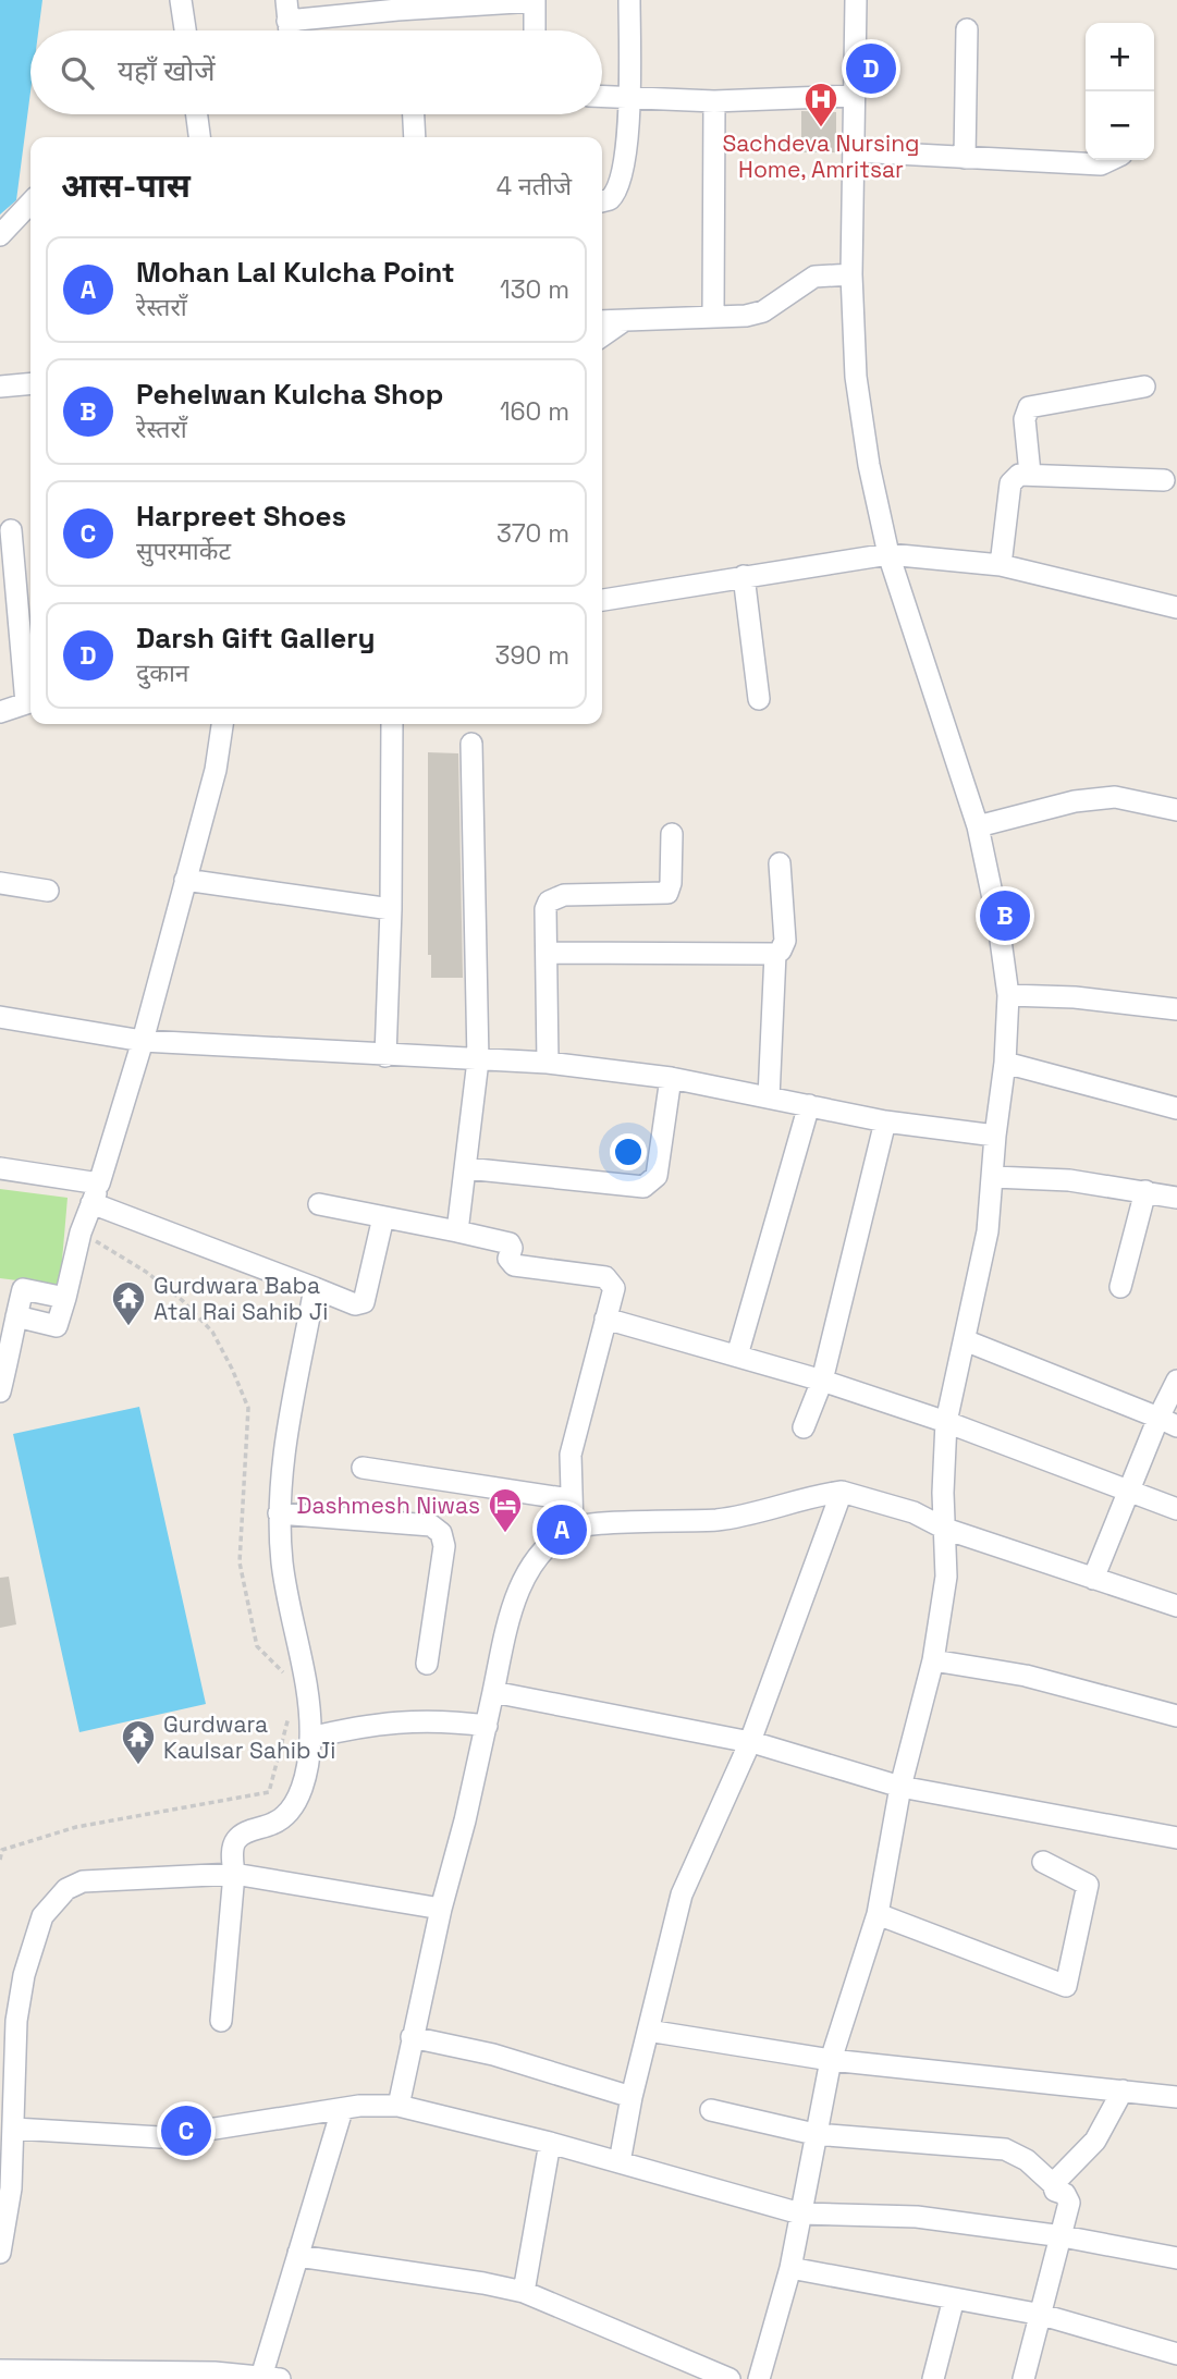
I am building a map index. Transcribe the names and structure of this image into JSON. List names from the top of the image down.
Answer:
{
  "places": {
    "hospital": ["Sachdeva Nursing Home, Amritsar"],
    "temple": ["Gurdwara Baba Atal Rai Sahib Ji", "Gurdwara Kaulsar Sahib Ji"],
    "hotel": ["Dashmesh Niwas"]
  },
  "page": {
    "map_buttons": ["+", "−"],
    "search": "यहाँ खोजें",
    "pins": [
      "D",
      "B",
      "A",
      "C"
    ],
    "heading": ["आस-पास", "4 नतीजे"],
    "list": [
      {
        "mark": "A",
        "name": "Mohan Lal Kulcha Point",
        "note": "रेस्तराँ",
        "value": "130 m"
      },
      {
        "mark": "B",
        "name": "Pehelwan Kulcha Shop",
        "note": "रेस्तराँ",
        "value": "160 m"
      },
      {
        "mark": "C",
        "name": "Harpreet Shoes",
        "note": "सुपरमार्केट",
        "value": "370 m"
      },
      {
        "mark": "D",
        "name": "Darsh Gift Gallery",
        "note": "दुकान",
        "value": "390 m"
      }
    ]
  }
}
